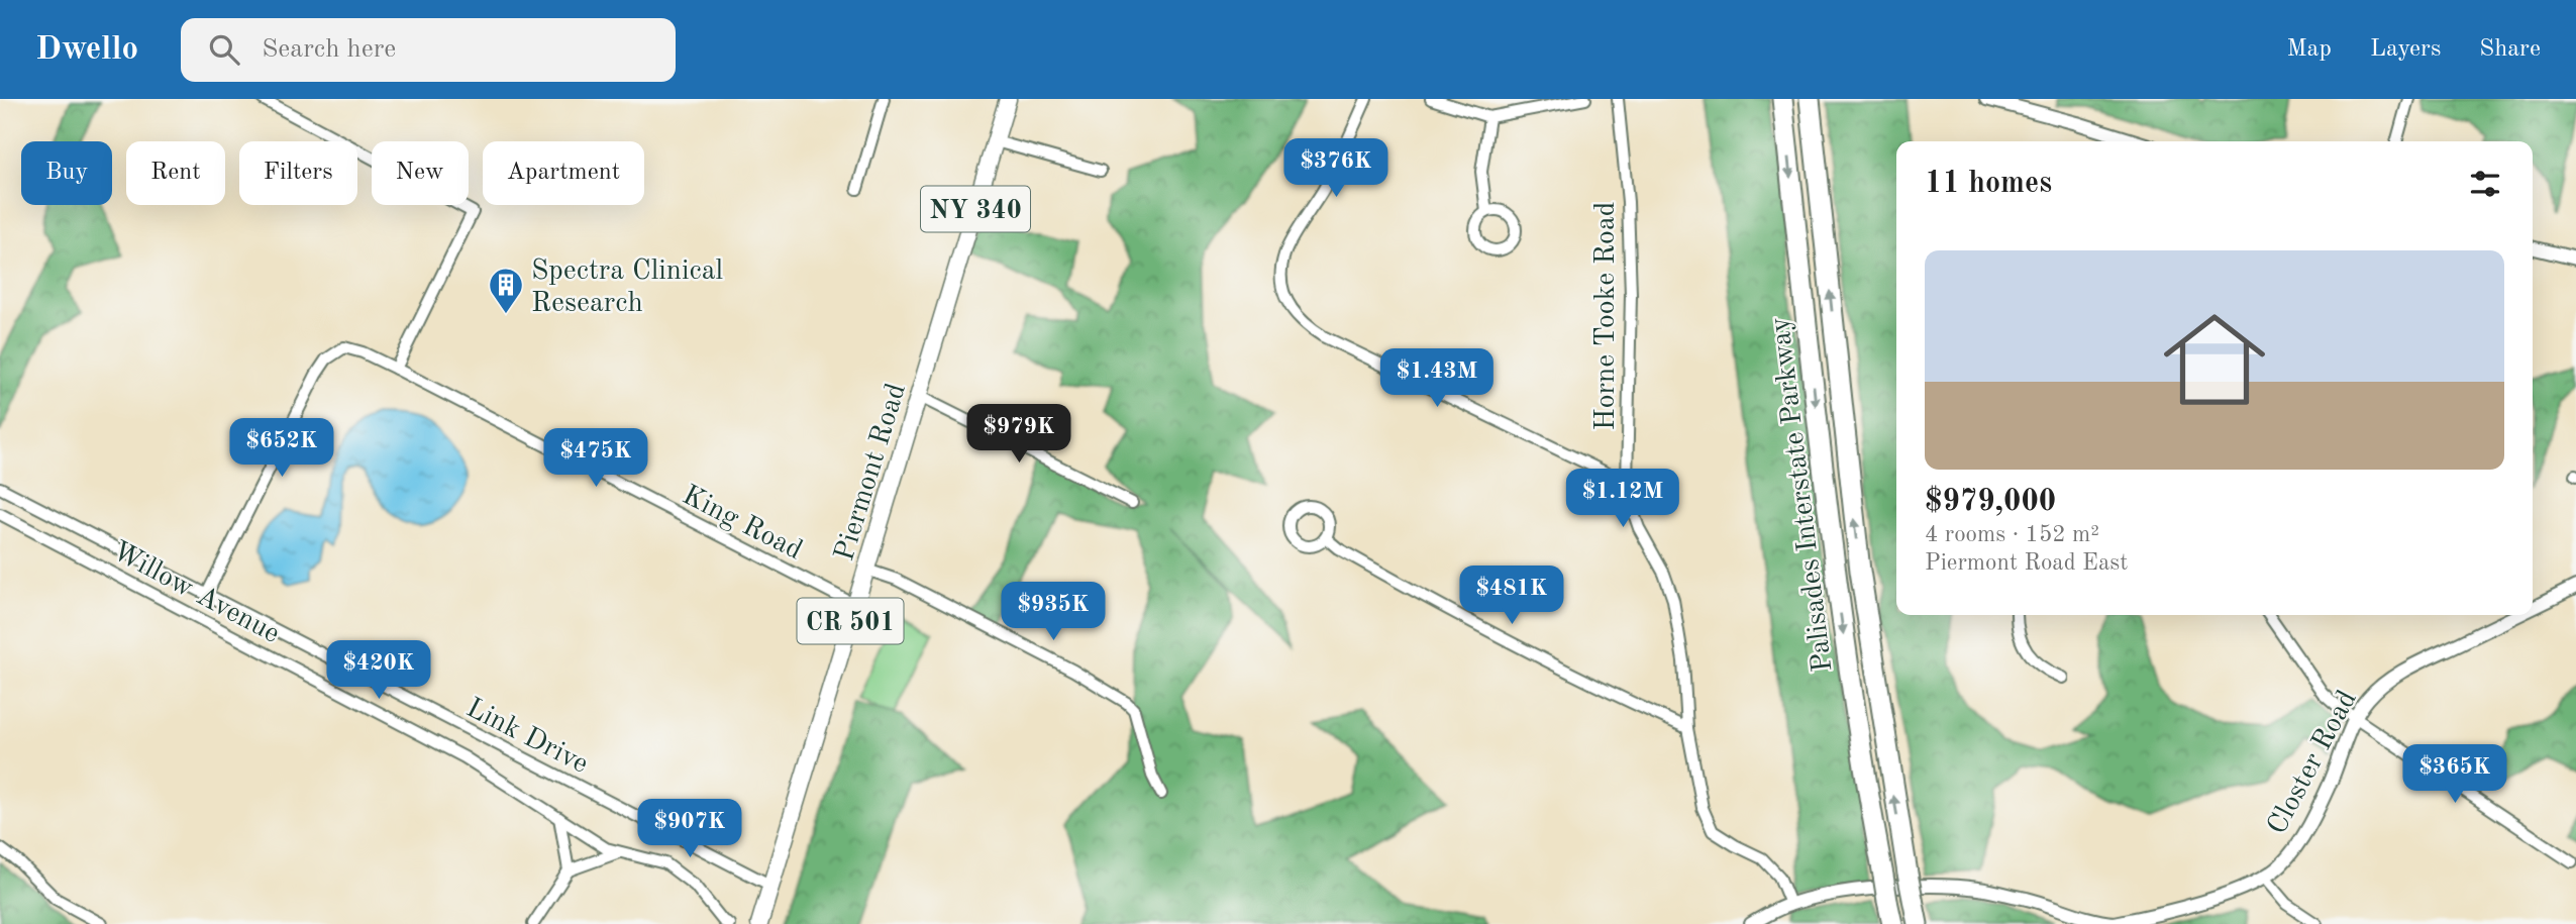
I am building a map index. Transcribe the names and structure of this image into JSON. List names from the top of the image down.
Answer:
{
  "streets": {
    "highway": ["Palisades Interstate Parkway"],
    "main road": ["NY 340", "Piermont Road", "CR 501"],
    "street": [
      "Horne Tooke Road",
      "King Road",
      "Willow Avenue",
      "Link Drive",
      "Closter Road"
    ]
  },
  "crossings": [
    ["NY 340", "Piermont Road"],
    ["Horne Tooke Road", "Closter Road"],
    ["Piermont Road", "King Road"],
    ["Piermont Road", "Link Drive"],
    ["King Road", "Link Drive"]
  ],
  "places": {
    "building": ["Spectra Clinical Research"]
  },
  "page": {
    "header": "Dwello",
    "search": "Search here",
    "nav": ["Map", "Layers", "Share"],
    "price": [
      "$376K",
      "$1.43M",
      "$979K",
      "$652K",
      "$475K",
      "$1.12M",
      "$481K",
      "$935K",
      "$420K",
      "$365K",
      "$907K"
    ],
    "chip": [
      "Buy",
      "Rent",
      "Filters",
      "New",
      "Apartment"
    ],
    "heading": "11 homes",
    "list": [
      {
        "name": "$979,000",
        "note": "4 rooms · 152 m² · Piermont Road East"
      }
    ]
  }
}
